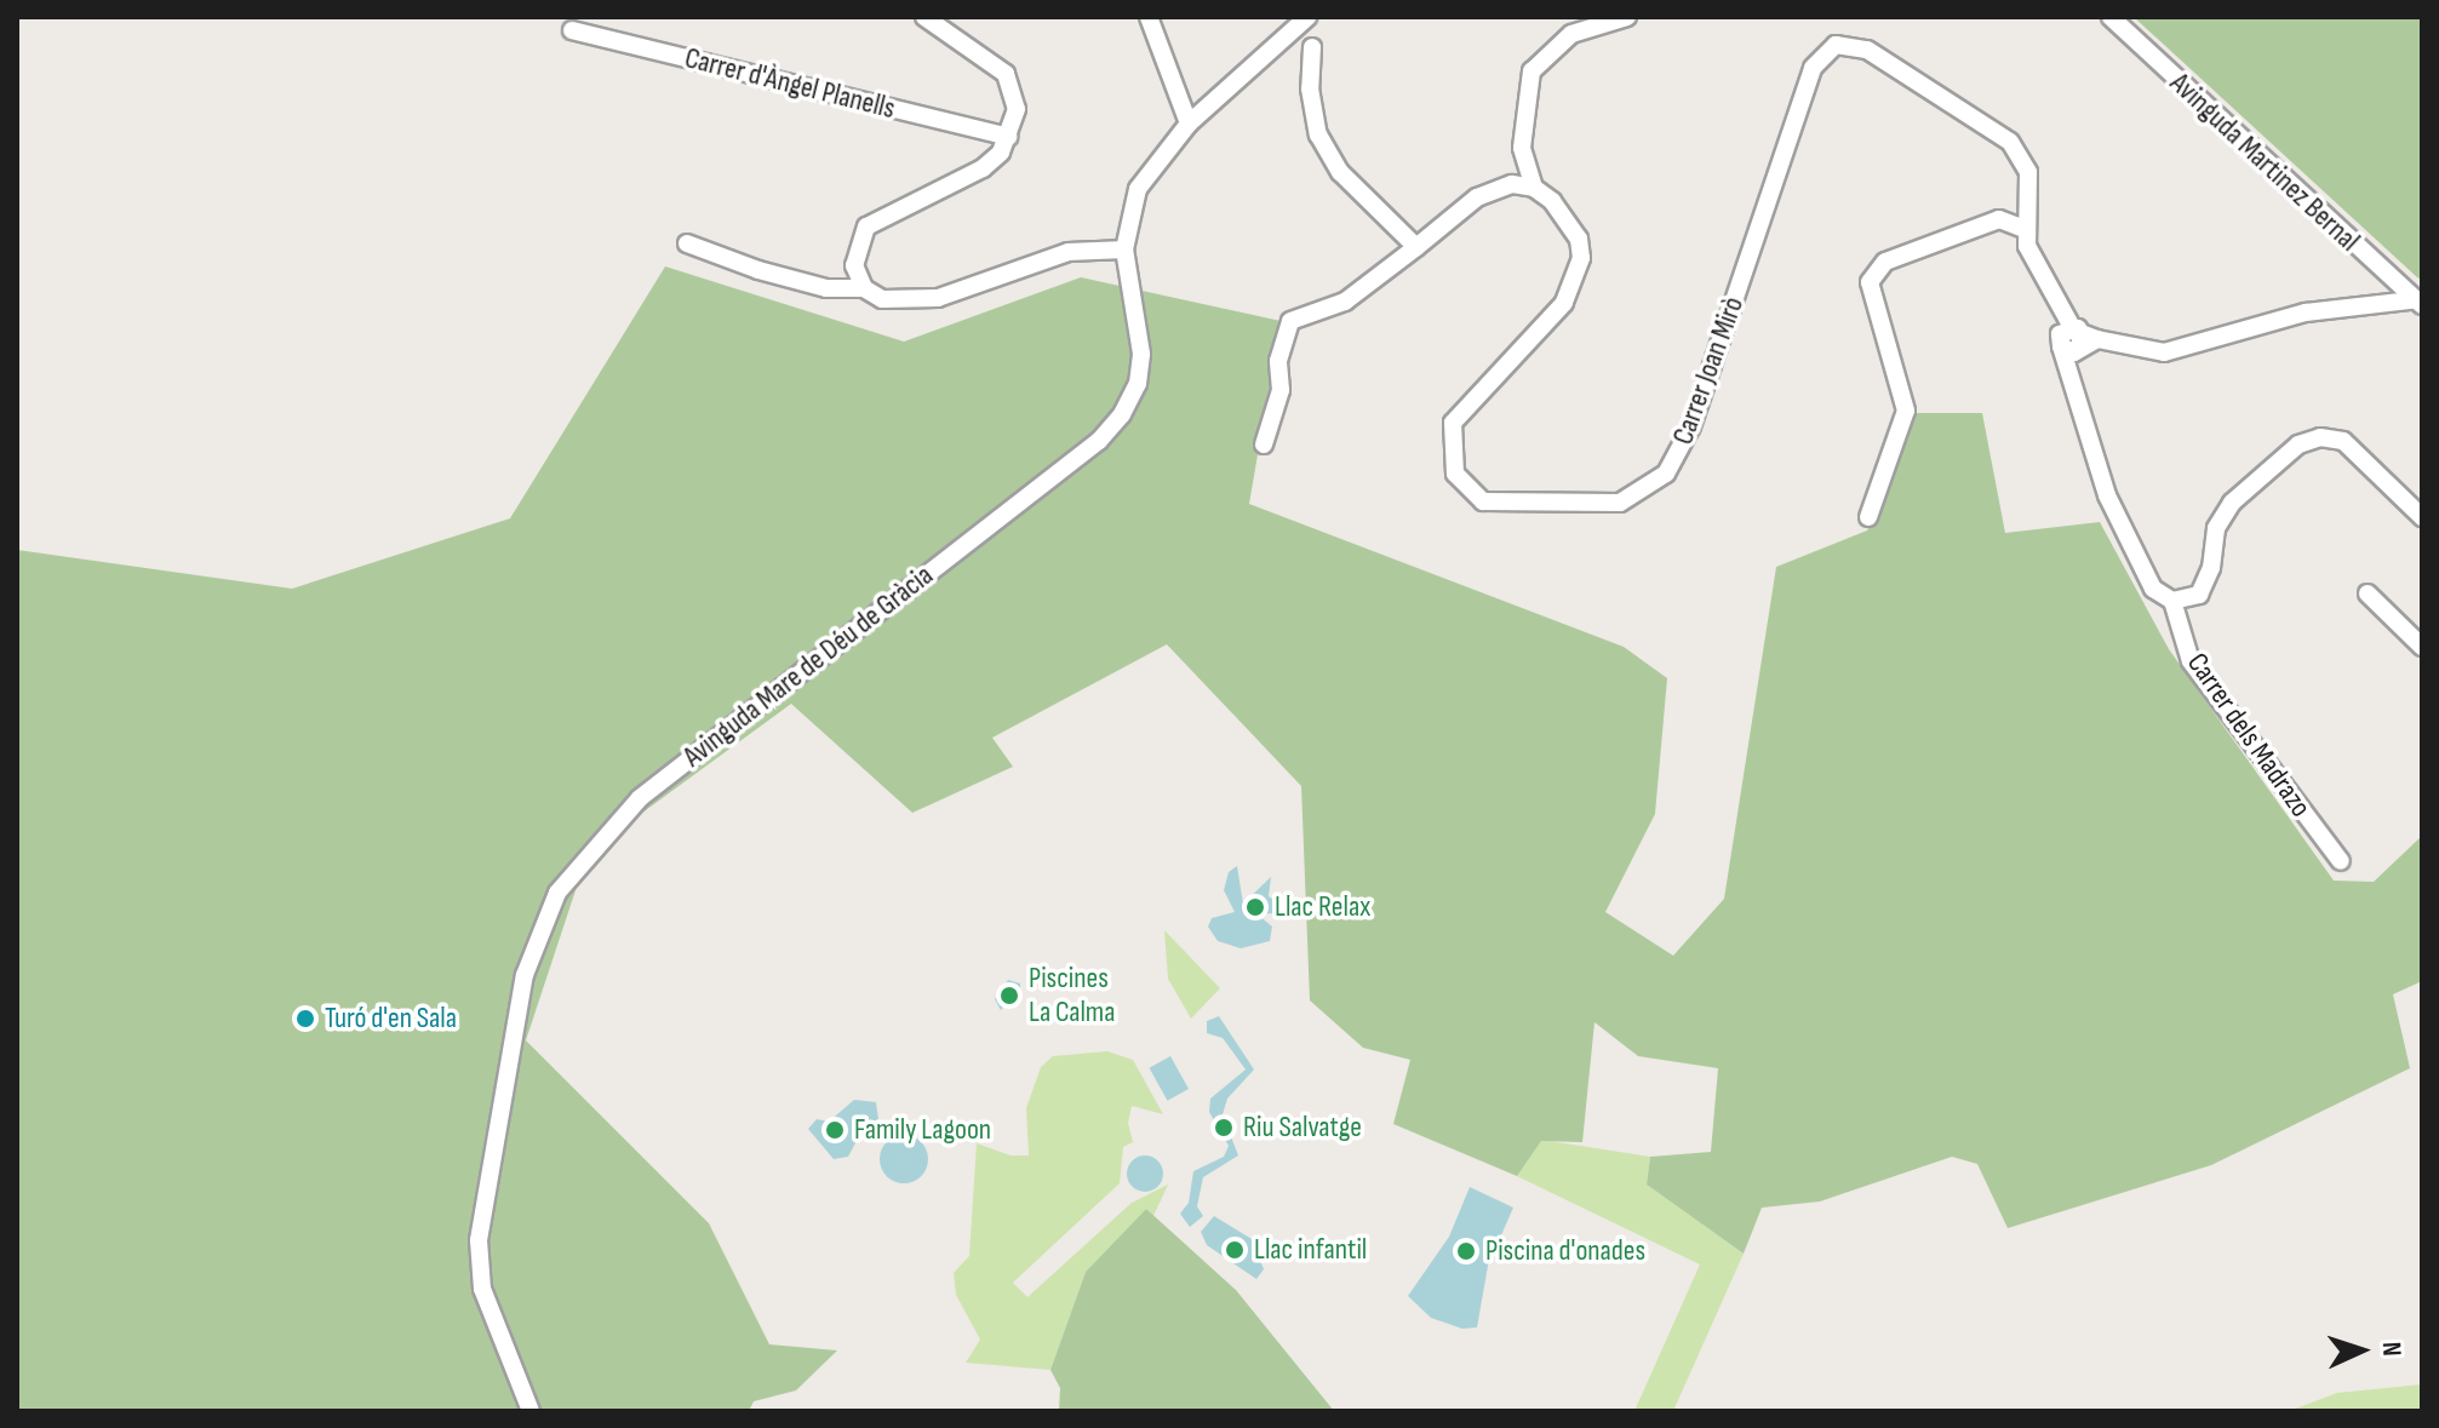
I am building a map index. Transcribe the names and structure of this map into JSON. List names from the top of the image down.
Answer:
{
  "streets": {
    "street": [
      "Carrer d'Àngel Planells",
      "Avinguda Martinez Bernal",
      "Carrer Joan Mirò",
      "Avinguda Mare de Déu de Gràcia",
      "Carrer dels Madrazo"
    ]
  },
  "crossings": [
    ["Carrer Joan Mirò", "Carrer dels Madrazo"]
  ],
  "places": [
    "Llac Relax",
    "Piscines La Calma",
    "Turó d'en Sala",
    "Riu Salvatge",
    "Family Lagoon",
    "Llac infantil",
    "Piscina d'onades"
  ],
  "north": "right"
}
